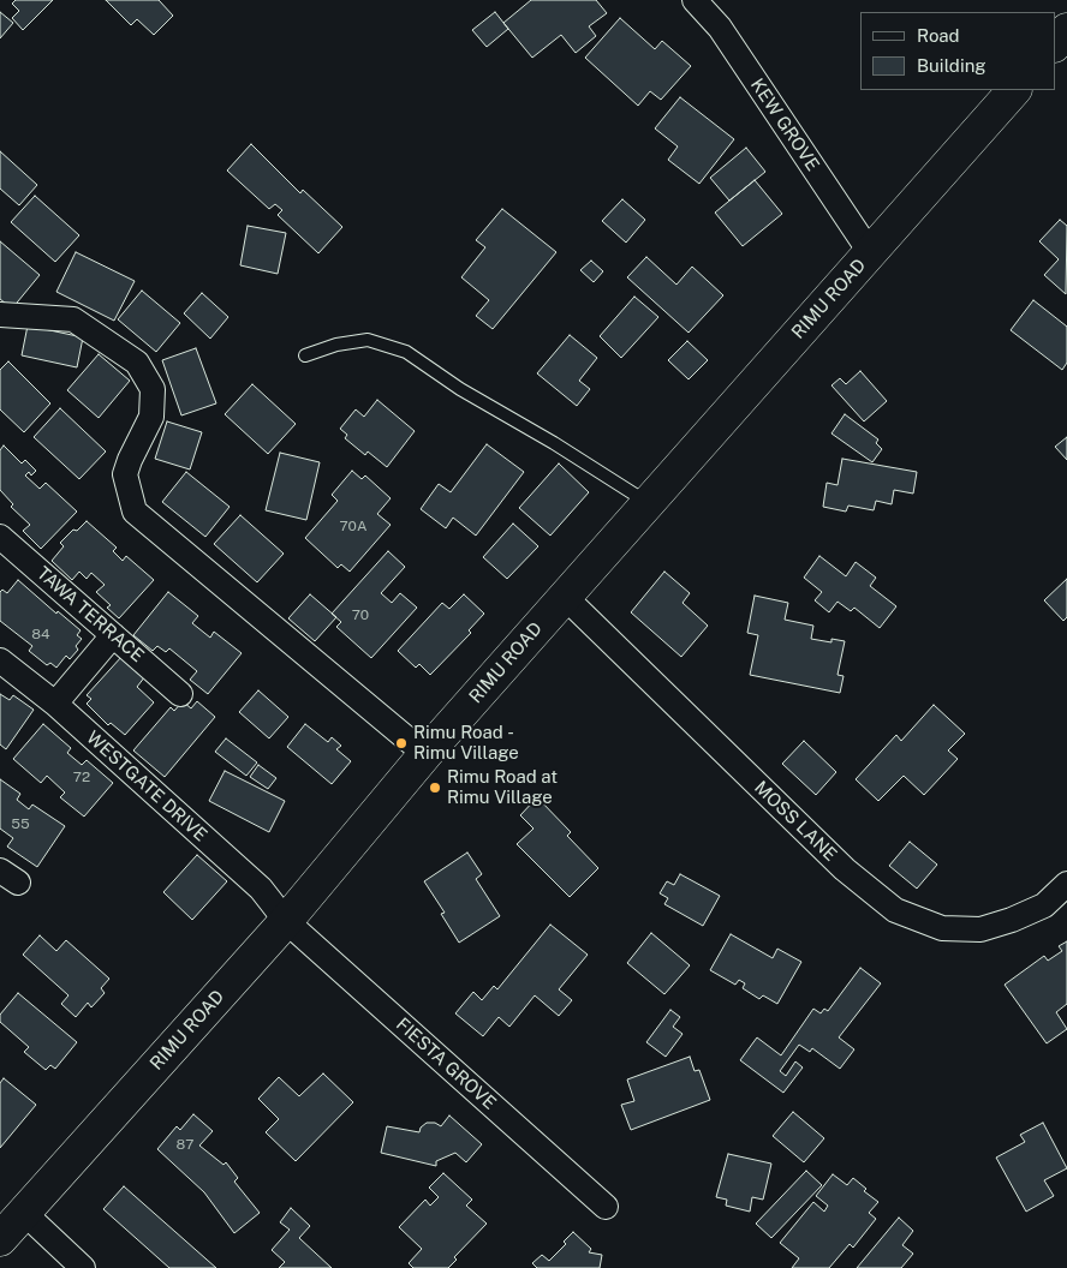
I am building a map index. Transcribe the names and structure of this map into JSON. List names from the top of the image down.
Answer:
{
  "streets": {
    "main road": ["RIMU ROAD"],
    "street": [
      "KEW GROVE",
      "TAWA TERRACE",
      "WESTGATE DRIVE",
      "MOSS LANE",
      "FIESTA GROVE"
    ]
  },
  "crossings": [
    ["KEW GROVE", "RIMU ROAD"],
    ["RIMU ROAD", "WESTGATE DRIVE"],
    ["RIMU ROAD", "MOSS LANE"],
    ["RIMU ROAD", "FIESTA GROVE"],
    ["WESTGATE DRIVE", "FIESTA GROVE"]
  ],
  "places": ["Rimu Road - Rimu Village", "Rimu Road at Rimu Village"],
  "house_numbers": [
    "70A",
    "70",
    "84",
    "72",
    "55",
    "87"
  ],
  "legend": ["Road", "Building"]
}
